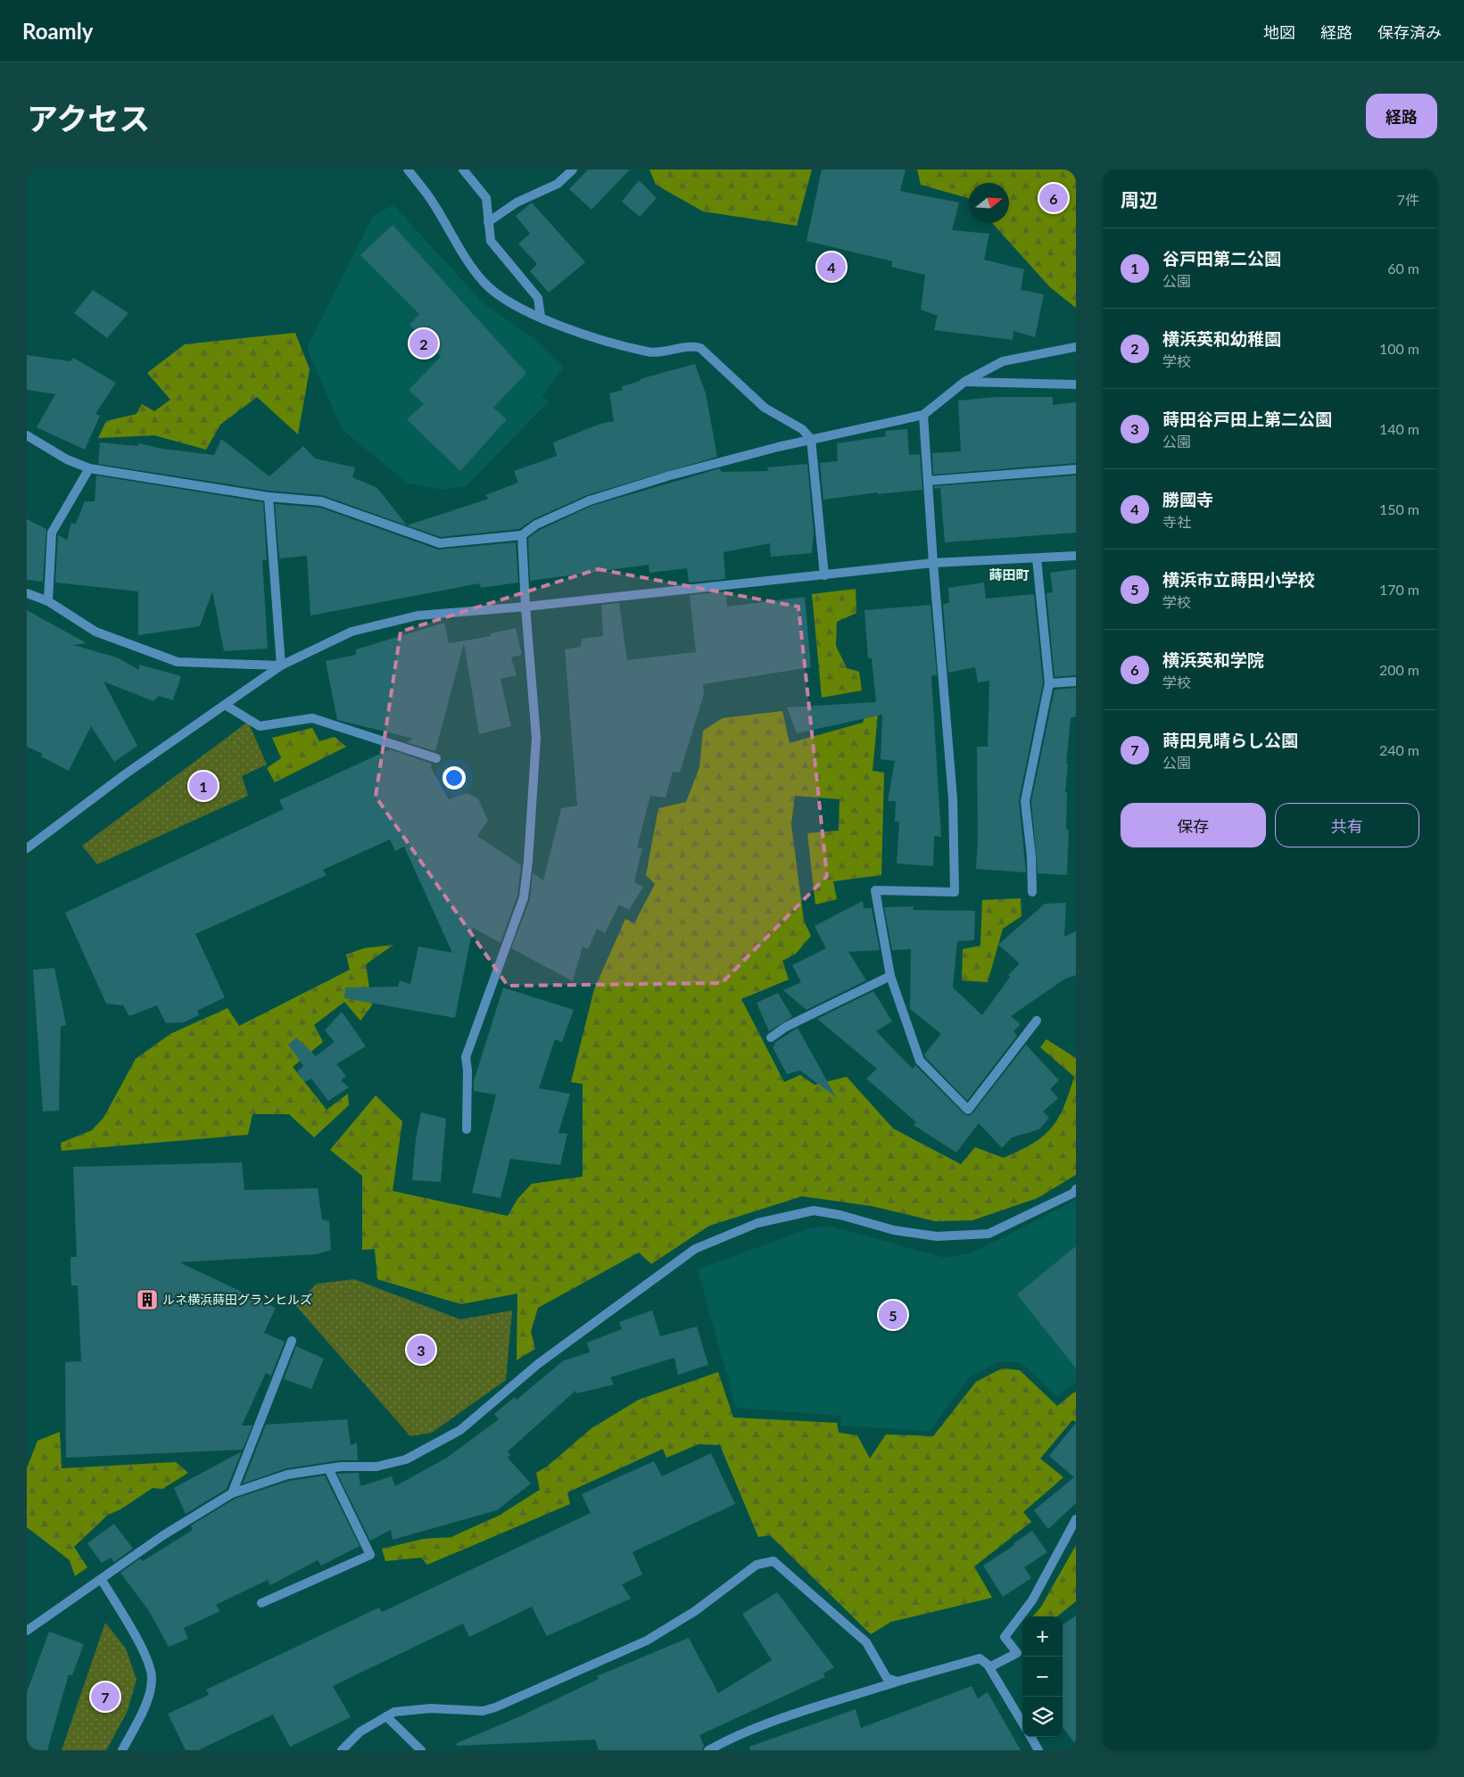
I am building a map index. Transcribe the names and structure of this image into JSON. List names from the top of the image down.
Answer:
{
  "districts": ["蒔田町"],
  "places": {
    "building": ["ルネ横浜蒔田グランヒルズ"]
  },
  "north": "right",
  "page": {
    "header": "Roamly",
    "nav": ["地図", "経路", "保存済み"],
    "title": "アクセス",
    "buttons": [
      "経路",
      ["保存", "共有"]
    ],
    "heading": ["周辺", "7件"],
    "pins": [
      "6",
      "4",
      "2",
      "1",
      "5",
      "3",
      "7"
    ],
    "list": [
      {
        "mark": "1",
        "name": "谷戸田第二公園",
        "note": "公園",
        "value": "60 m"
      },
      {
        "mark": "2",
        "name": "横浜英和幼稚園",
        "note": "学校",
        "value": "100 m"
      },
      {
        "mark": "3",
        "name": "蒔田谷戸田上第二公園",
        "note": "公園",
        "value": "140 m"
      },
      {
        "mark": "4",
        "name": "勝國寺",
        "note": "寺社",
        "value": "150 m"
      },
      {
        "mark": "5",
        "name": "横浜市立蒔田小学校",
        "note": "学校",
        "value": "170 m"
      },
      {
        "mark": "6",
        "name": "横浜英和学院",
        "note": "学校",
        "value": "200 m"
      },
      {
        "mark": "7",
        "name": "蒔田見晴らし公園",
        "note": "公園",
        "value": "240 m"
      }
    ],
    "map_buttons": ["+", "−"]
  }
}
